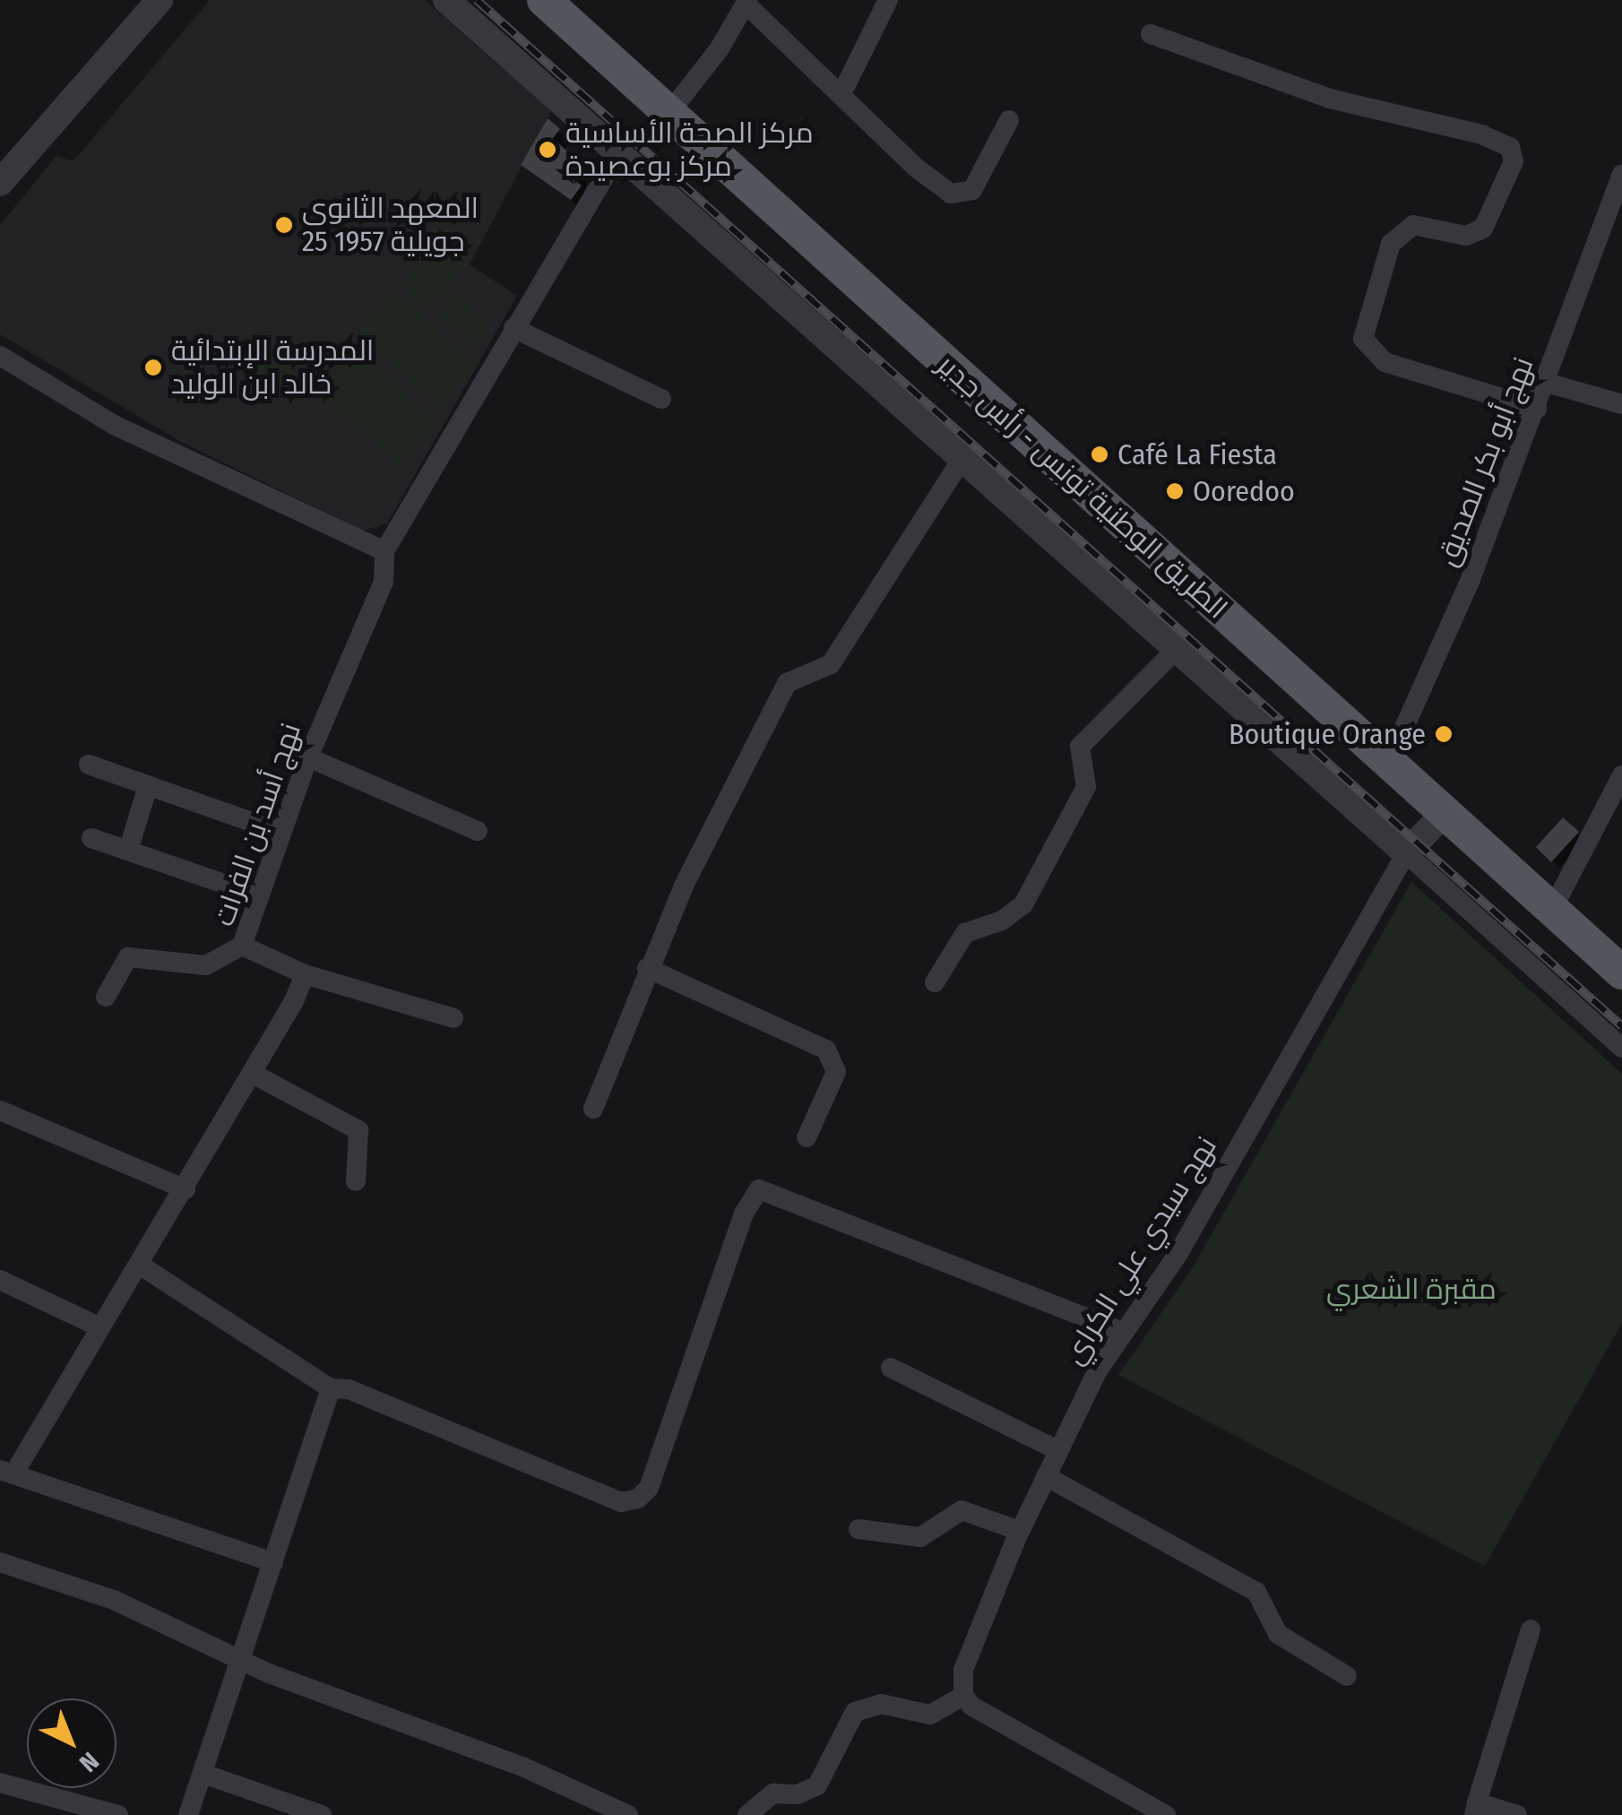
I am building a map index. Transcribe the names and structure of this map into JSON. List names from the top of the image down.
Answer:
{
  "streets": {
    "main road": ["الطريق الوطنية تونس - رأس جدير"],
    "street": ["نهج أبو بكر الصديق", "نهج أسد بن الفرات", "نهج سيدي علي الكراي"]
  },
  "crossings": [
    ["نهج أبو بكر الصديق", "الطريق الوطنية تونس - رأس جدير"]
  ],
  "parks": ["مقبرة الشعري"],
  "places": [
    "مركز الصحة الأساسية مركز بوعصيدة",
    "المعهد الثانوي 25 جويلية 1957",
    "المدرسة الإبتدائية خالد ابن الوليد",
    "Café La Fiesta",
    "Ooredoo",
    "Boutique Orange"
  ],
  "north": "bottom right"
}
